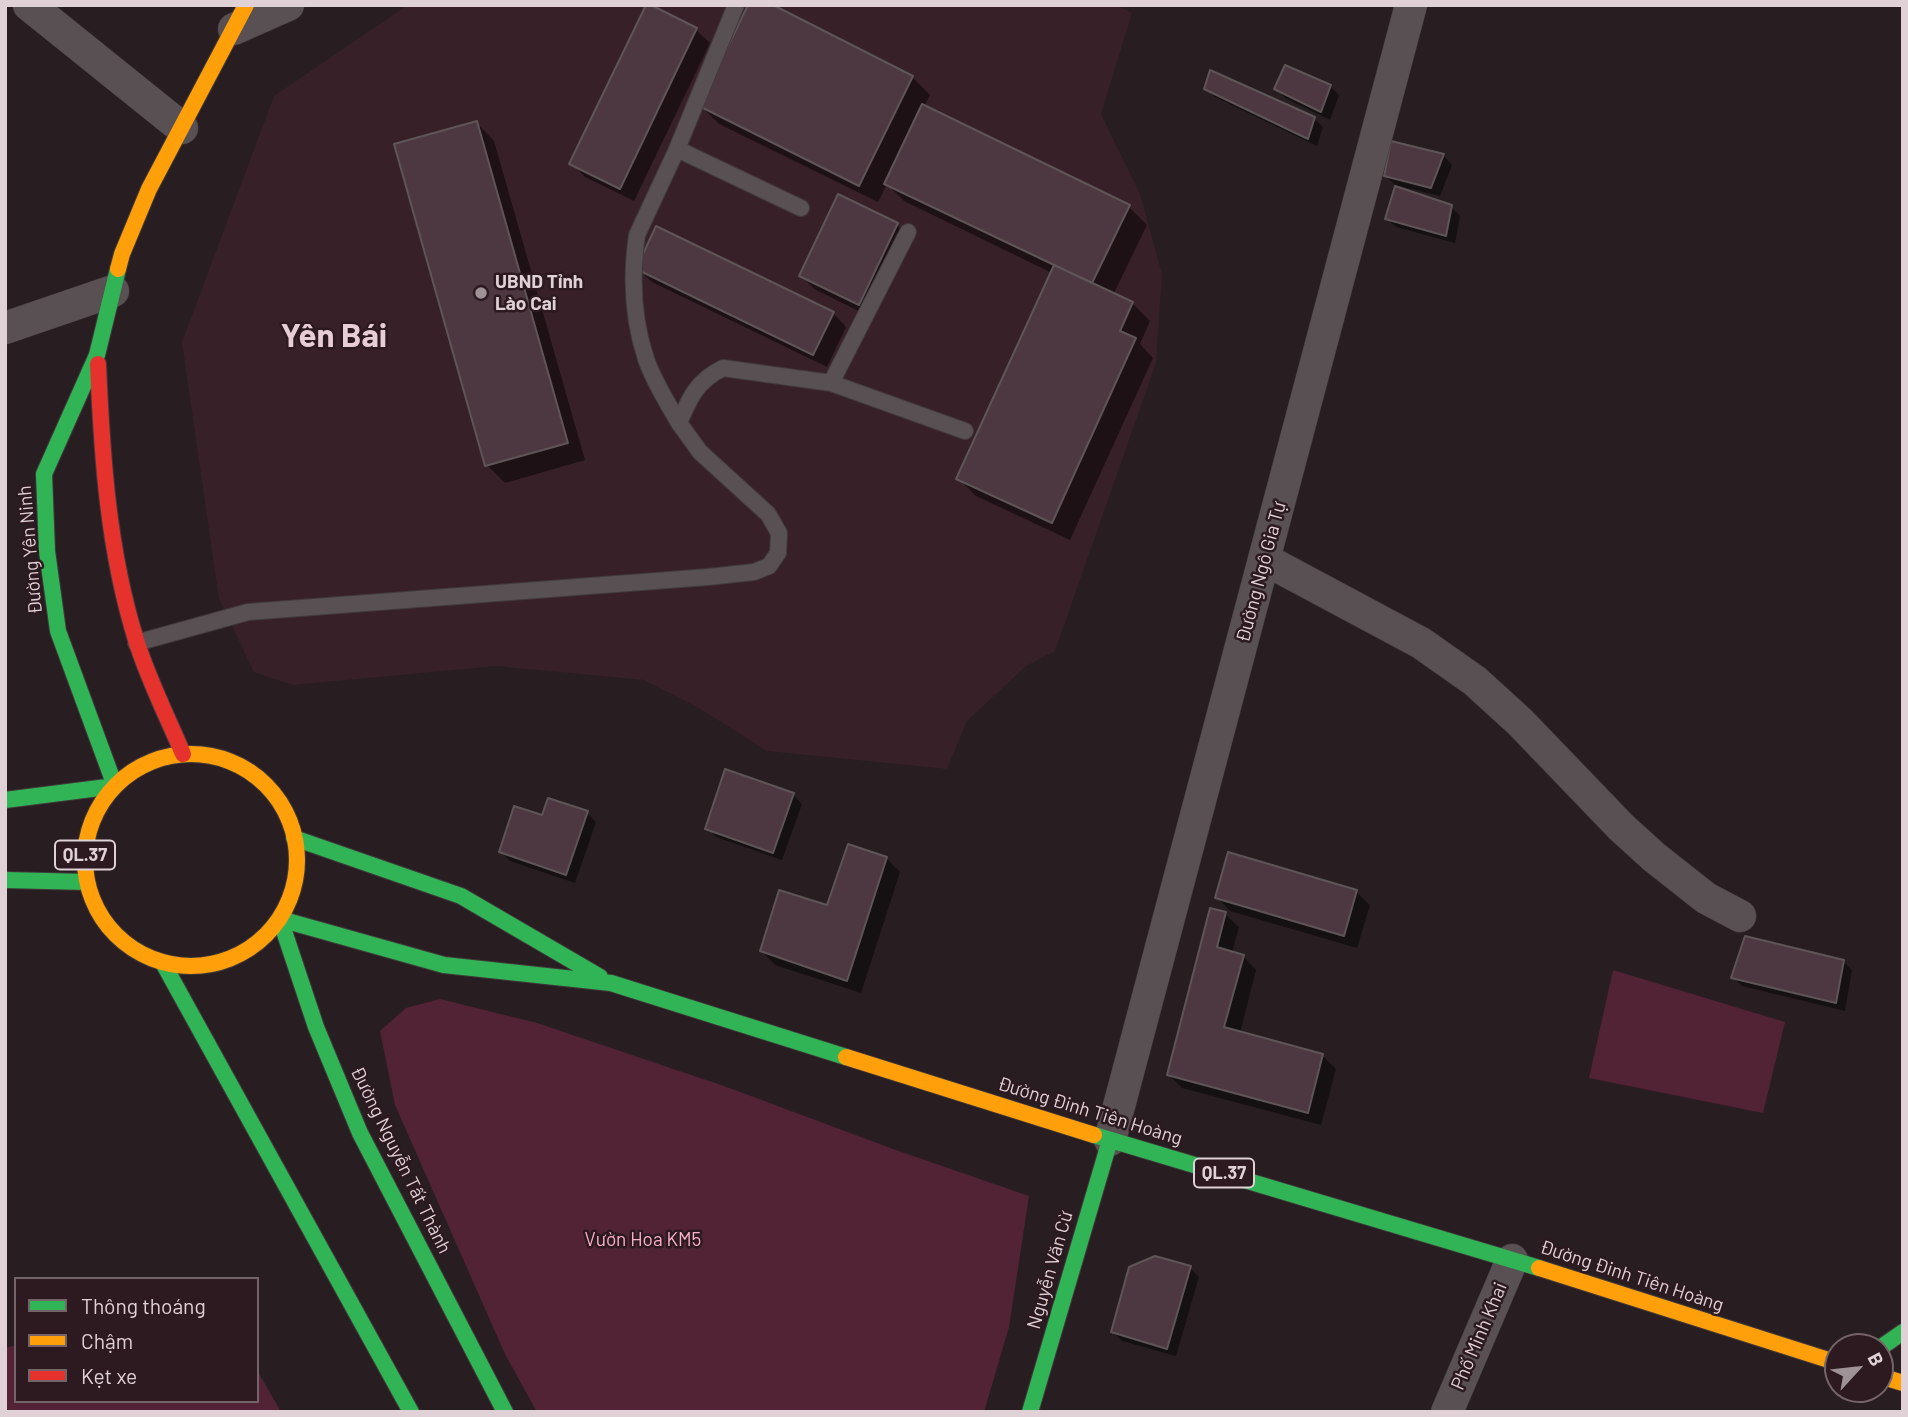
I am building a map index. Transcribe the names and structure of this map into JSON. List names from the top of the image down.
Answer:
{
  "streets": {
    "main road": [
      "Đường Yên Ninh",
      "QL.37",
      "Đường Đinh Tiên Hoàng",
      "Đường Nguyễn Tất Thành",
      "Nguyễn Văn Cừ"
    ],
    "street": ["Đường Ngô Gia Tự", "Phố Minh Khai"]
  },
  "crossings": [
    ["Đường Yên Ninh", "QL.37"],
    ["Đường Yên Ninh", "Đường Đinh Tiên Hoàng"],
    ["Đường Yên Ninh", "Đường Nguyễn Tất Thành"],
    ["Đường Ngô Gia Tự", "Đường Đinh Tiên Hoàng"],
    ["Đường Ngô Gia Tự", "Nguyễn Văn Cừ"],
    ["QL.37", "Đường Đinh Tiên Hoàng"],
    ["QL.37", "Đường Nguyễn Tất Thành"],
    ["Đường Đinh Tiên Hoàng", "Đường Nguyễn Tất Thành"],
    ["Đường Đinh Tiên Hoàng", "Nguyễn Văn Cừ"],
    ["Đường Đinh Tiên Hoàng", "Phố Minh Khai"]
  ],
  "districts": ["Yên Bái"],
  "parks": ["Vườn Hoa KM5"],
  "places": ["UBND Tỉnh Lào Cai"],
  "legend": ["Thông thoáng", "Chậm", "Kẹt xe"],
  "north": "top right"
}
